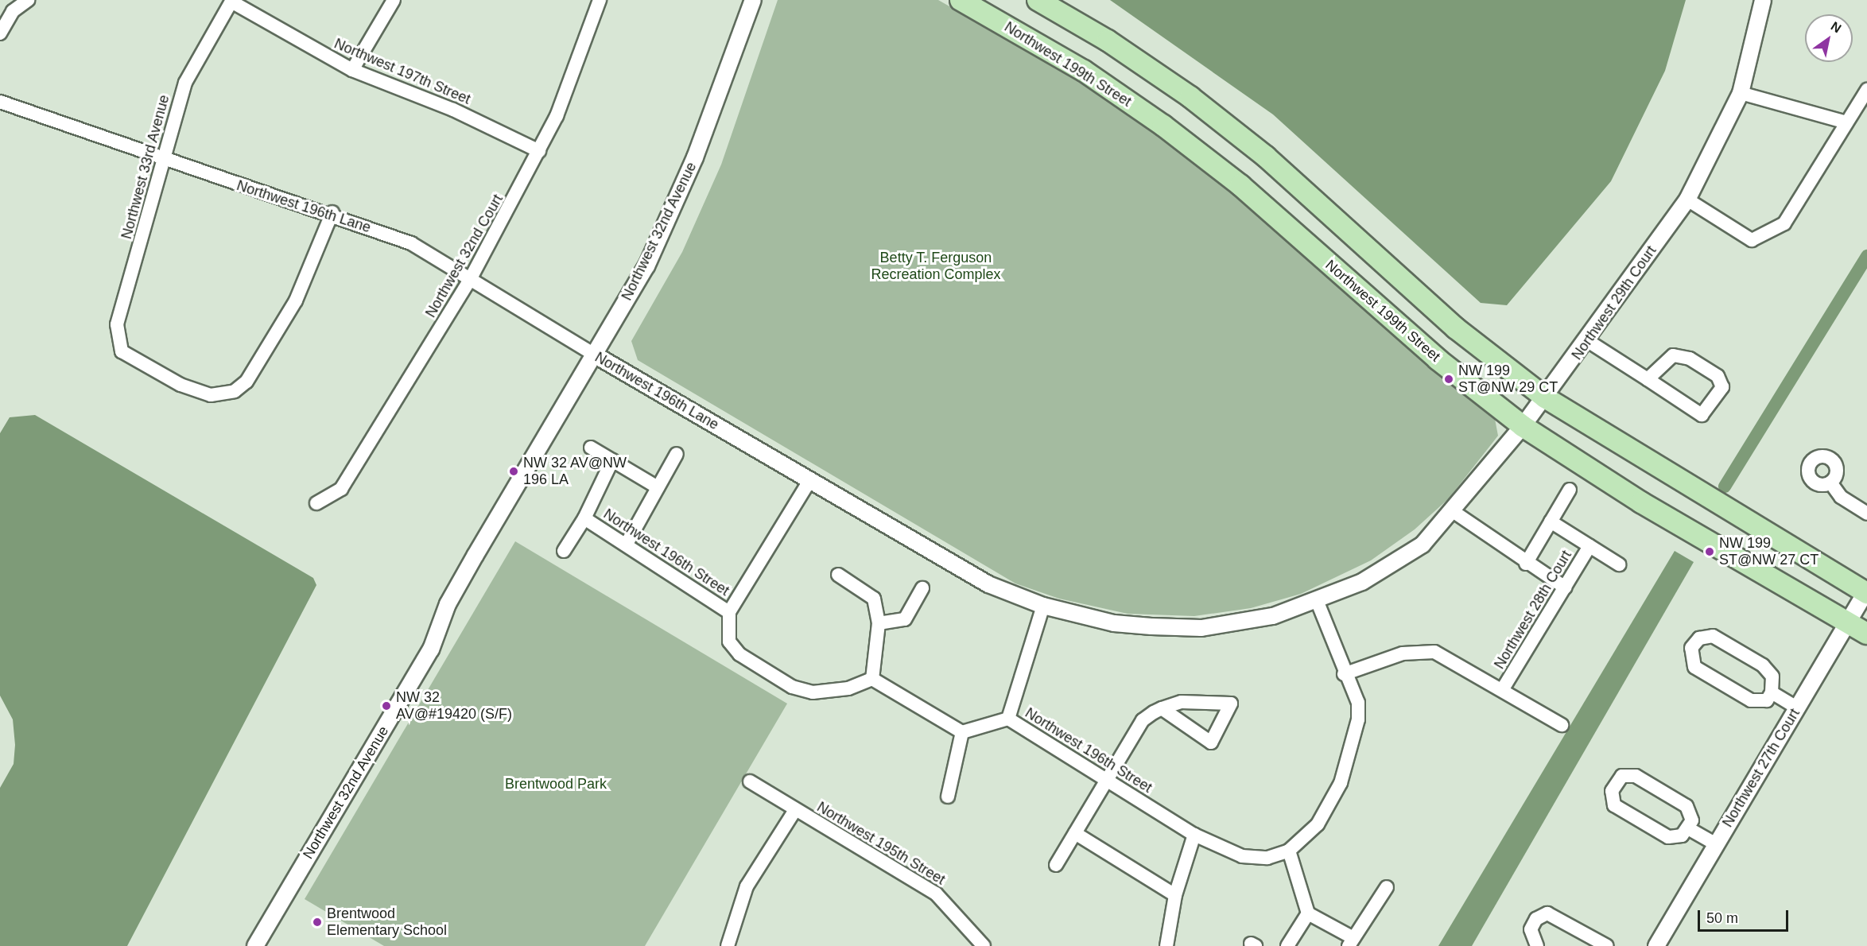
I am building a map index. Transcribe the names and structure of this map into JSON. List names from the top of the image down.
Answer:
{
  "streets": {
    "main road": ["Northwest 199th Street"],
    "street": [
      "Northwest 197th Street",
      "Northwest 33rd Avenue",
      "Northwest 196th Lane",
      "Northwest 32nd Avenue",
      "Northwest 32nd Court",
      "Northwest 29th Court",
      "Northwest 196th Street",
      "Northwest 28th Court",
      "Northwest 27th Court",
      "Northwest 195th Street"
    ]
  },
  "crossings": [
    ["Northwest 199th Street", "Northwest 29th Court"],
    ["Northwest 199th Street", "Northwest 27th Court"],
    ["Northwest 197th Street", "Northwest 33rd Avenue"],
    ["Northwest 197th Street", "Northwest 32nd Court"],
    ["Northwest 33rd Avenue", "Northwest 196th Lane"],
    ["Northwest 196th Lane", "Northwest 32nd Avenue"],
    ["Northwest 196th Lane", "Northwest 32nd Court"],
    ["Northwest 196th Lane", "Northwest 29th Court"]
  ],
  "parks": ["Betty T. Ferguson Recreation Complex", "Brentwood Park"],
  "places": [
    "NW 199 ST@NW 29 CT",
    "NW 32 AV@NW 196 LA",
    "NW 199 ST@NW 27 CT",
    "NW 32 AV@#19420 (S/F)",
    "Brentwood Elementary School"
  ],
  "scale_bar": "50 m",
  "north": "top right"
}
